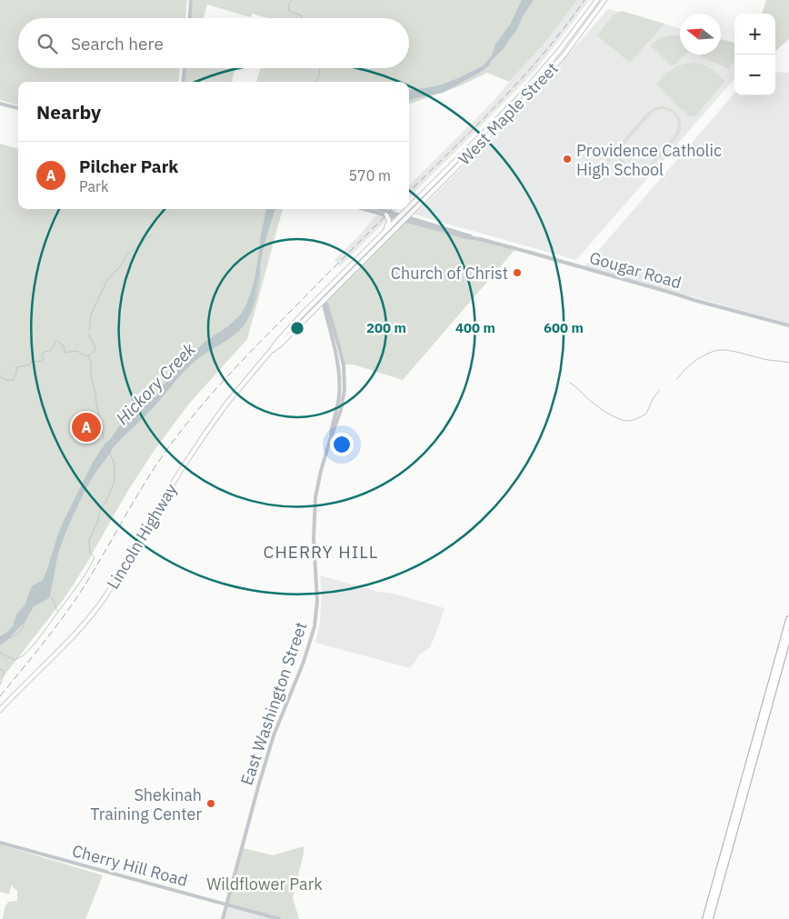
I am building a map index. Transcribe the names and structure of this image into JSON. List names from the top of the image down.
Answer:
{
  "streets": {
    "main road": ["West Maple Street", "Lincoln Highway"],
    "street": ["Gougar Road", "East Washington Street", "Cherry Hill Road"]
  },
  "crossings": [
    ["West Maple Street", "Gougar Road"],
    ["West Maple Street", "Lincoln Highway"],
    ["Gougar Road", "Lincoln Highway"],
    ["Lincoln Highway", "East Washington Street"],
    ["East Washington Street", "Cherry Hill Road"]
  ],
  "districts": ["CHERRY HILL"],
  "water": ["Hickory Creek"],
  "parks": ["Wildflower Park"],
  "places": ["Providence Catholic High School", "Church of Christ", "Shekinah Training Center"],
  "north": "left",
  "page": {
    "map_buttons": ["+", "−"],
    "search": "Search here",
    "heading": "Nearby",
    "list": [
      {
        "mark": "A",
        "name": "Pilcher Park",
        "note": "Park",
        "value": "570 m"
      }
    ],
    "pins": "A"
  },
  "rings": ["200 m", "400 m", "600 m"]
}
